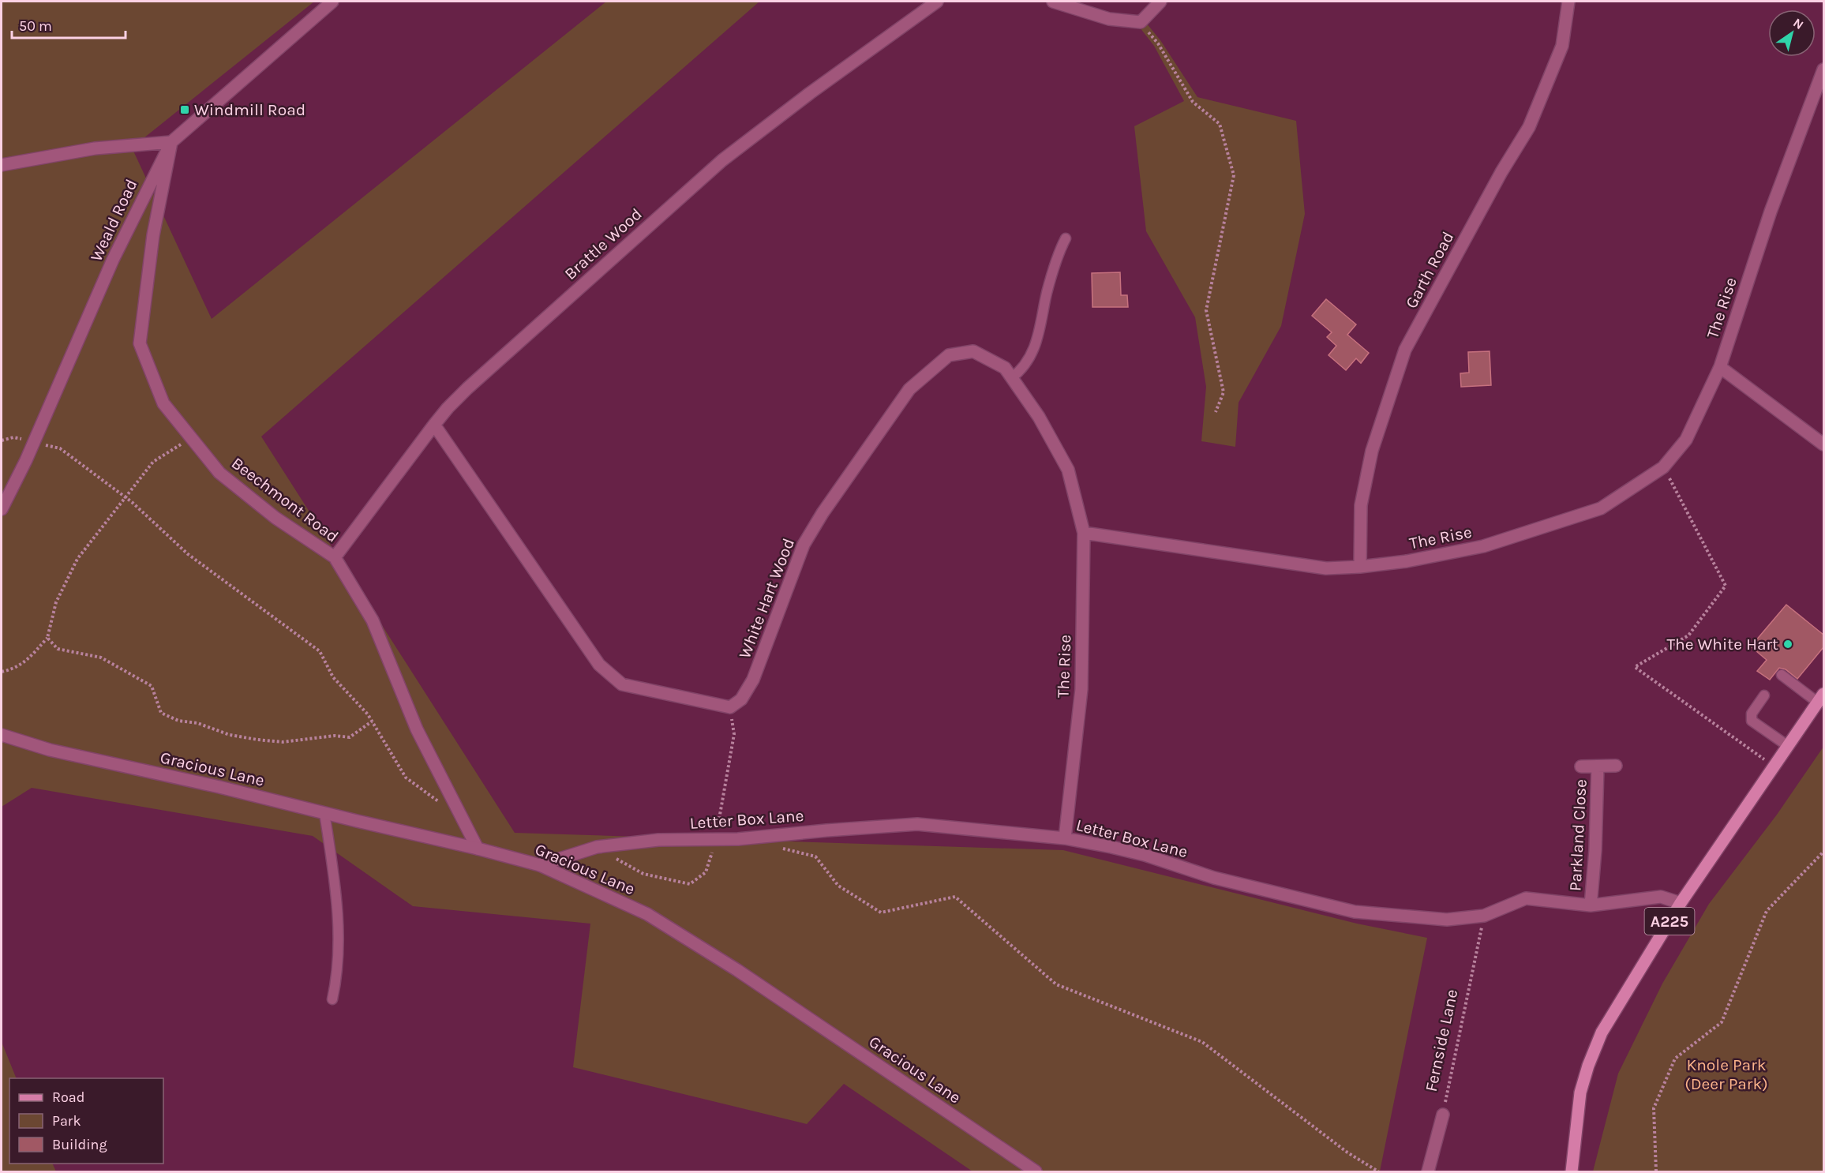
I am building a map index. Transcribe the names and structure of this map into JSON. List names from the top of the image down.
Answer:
{
  "streets": {
    "main road": ["A225"],
    "street": [
      "Weald Road",
      "Brattle Wood",
      "Garth Road",
      "The Rise",
      "Beechmont Road",
      "White Hart Wood",
      "Gracious Lane",
      "Letter Box Lane",
      "Parkland Close",
      "Fernside Lane"
    ]
  },
  "crossings": [
    ["Weald Road", "Beechmont Road"],
    ["Brattle Wood", "Beechmont Road"],
    ["Garth Road", "The Rise"],
    ["The Rise", "White Hart Wood"],
    ["The Rise", "Letter Box Lane"],
    ["Beechmont Road", "Gracious Lane"],
    ["Gracious Lane", "Letter Box Lane"],
    ["Letter Box Lane", "Parkland Close"],
    ["Letter Box Lane", "A225"],
    ["Letter Box Lane", "Fernside Lane"]
  ],
  "parks": ["Knole Park (Deer Park)"],
  "places": {
    "transit": ["Windmill Road"],
    "other": ["The White Hart"]
  },
  "legend": ["Road", "Park", "Building"],
  "scale_bar": "50 m",
  "north": "top right"
}
